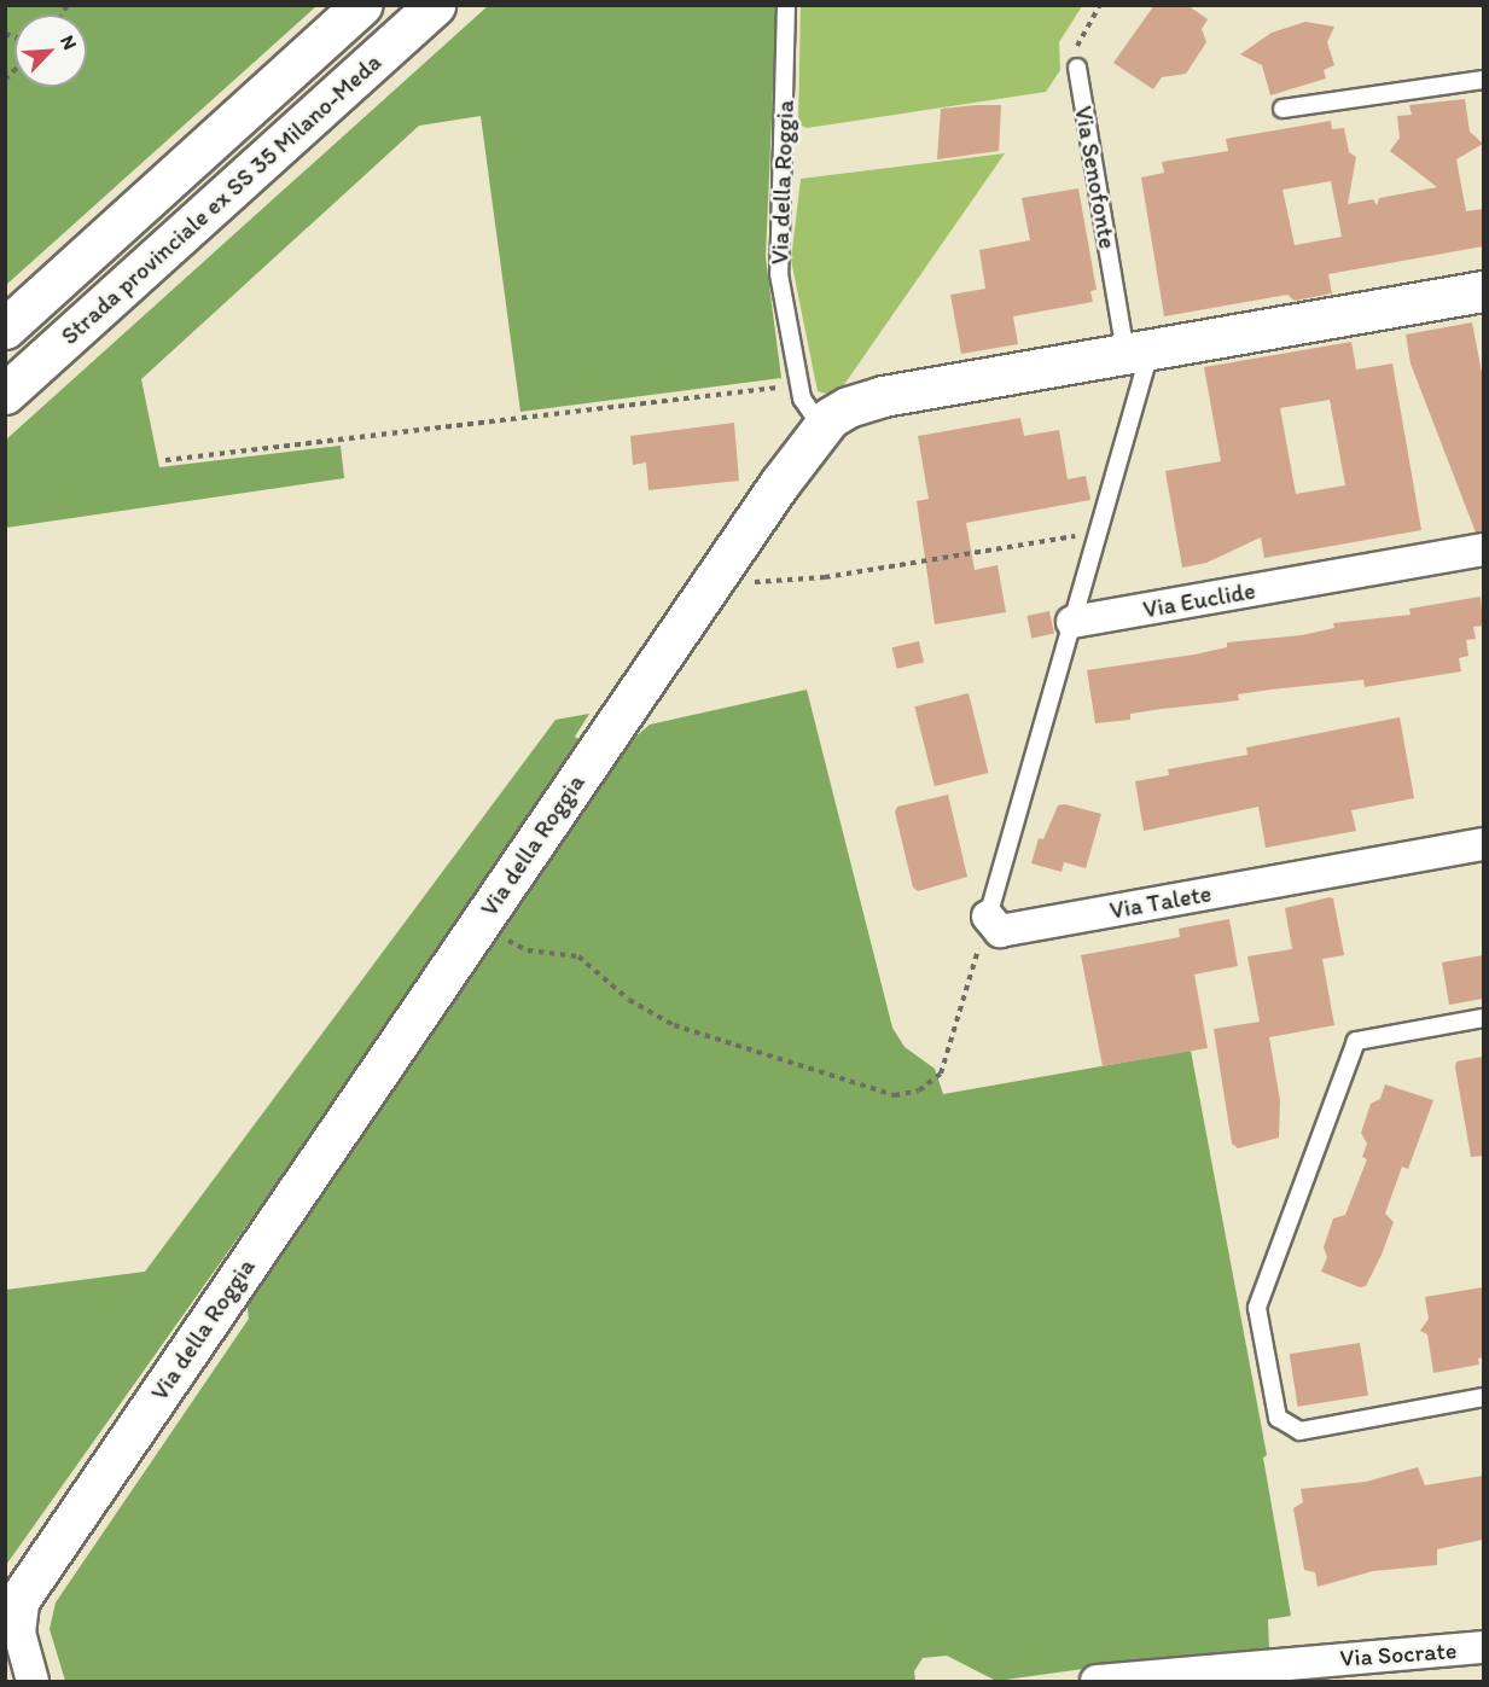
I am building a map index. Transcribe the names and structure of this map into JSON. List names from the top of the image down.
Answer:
{
  "streets": {
    "main road": ["Via della Roggia", "Strada provinciale ex SS 35 Milano-Meda"],
    "street": ["Via Euclide", "Via Talete", "Via Socrate"],
    "lane": ["Via Senofonte"]
  },
  "crossings": [
    ["Via Senofonte", "Via Euclide"]
  ],
  "north": "top right"
}
